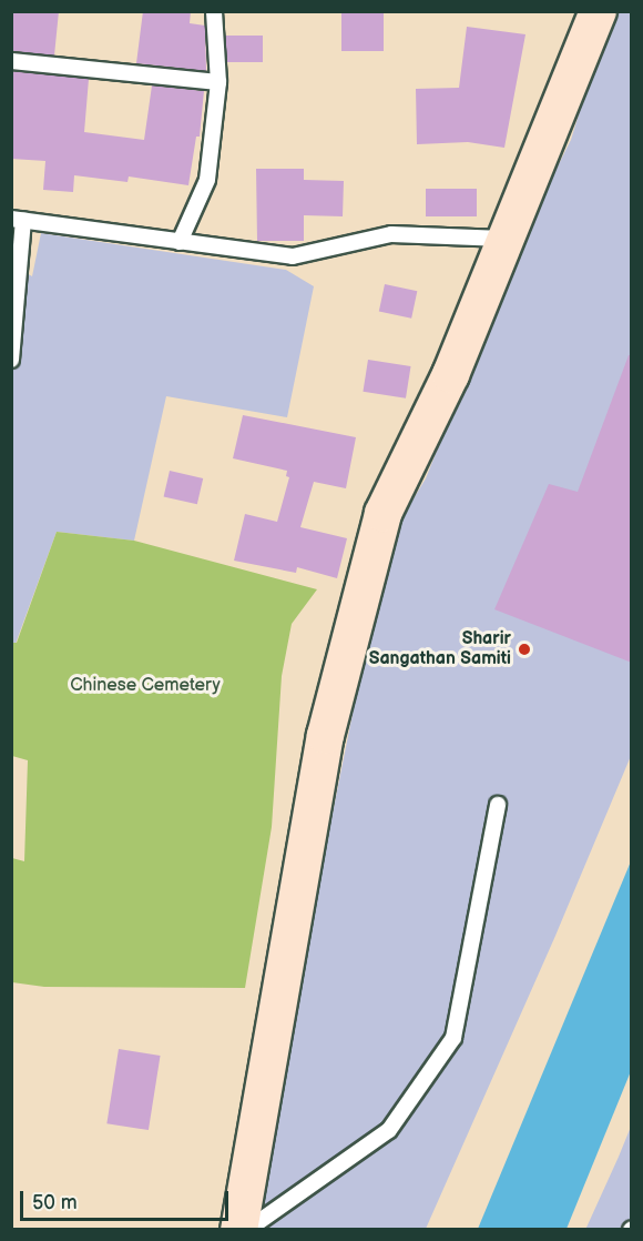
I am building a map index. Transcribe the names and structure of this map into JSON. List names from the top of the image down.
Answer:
{
  "parks": ["Chinese Cemetery"],
  "places": ["Sharir Sangathan Samiti"],
  "scale_bar": "50 m"
}
